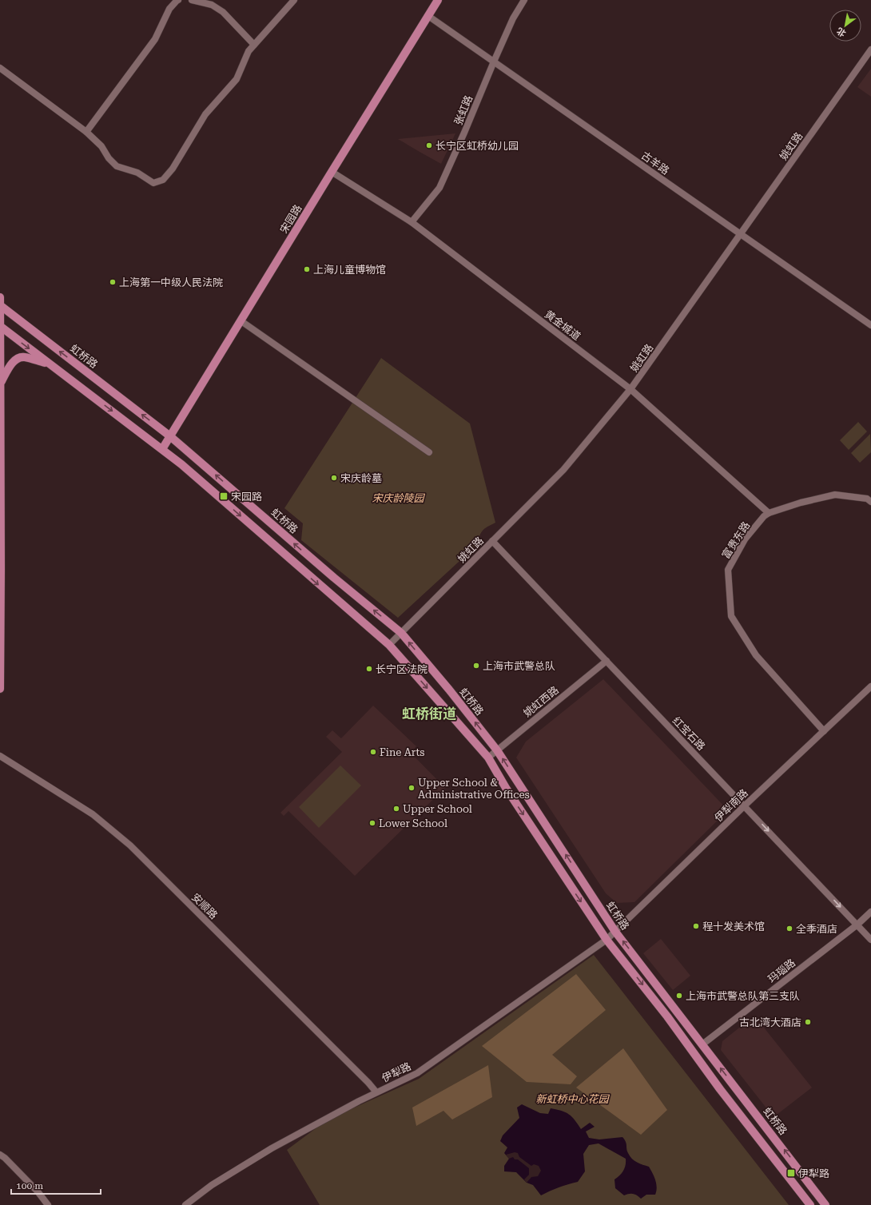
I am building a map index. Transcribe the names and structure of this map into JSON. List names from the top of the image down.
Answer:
{
  "streets": {
    "main road": ["宋园路", "虹桥路"],
    "street": [
      "张虹路",
      "姚虹路",
      "古羊路",
      "黄金城道",
      "富贵东路",
      "姚虹西路",
      "红宝石路",
      "伊犁南路",
      "安顺路",
      "玛瑙路",
      "伊犁路"
    ]
  },
  "crossings": [
    ["张虹路", "古羊路"],
    ["张虹路", "黄金城道"],
    ["姚虹路", "古羊路"],
    ["姚虹路", "黄金城道"],
    ["姚虹路", "虹桥路"],
    ["姚虹路", "红宝石路"],
    ["古羊路", "宋园路"],
    ["宋园路", "黄金城道"],
    ["宋园路", "虹桥路"],
    ["黄金城道", "富贵东路"],
    ["虹桥路", "姚虹西路"],
    ["虹桥路", "伊犁南路"],
    ["虹桥路", "玛瑙路"],
    ["富贵东路", "伊犁南路"],
    ["姚虹西路", "红宝石路"],
    ["红宝石路", "伊犁南路"],
    ["红宝石路", "玛瑙路"],
    ["伊犁南路", "伊犁路"],
    ["安顺路", "伊犁路"]
  ],
  "districts": ["虹桥街道"],
  "parks": ["宋庆龄陵园", "新虹桥中心花园"],
  "places": {
    "other": [
      "长宁区虹桥幼儿园",
      "上海儿童博物馆",
      "上海第一中级人民法院",
      "宋庆龄墓",
      "上海市武警总队",
      "长宁区法院",
      "Fine Arts",
      "Upper School & Administrative Offices",
      "Upper School",
      "Lower School",
      "程十发美术馆",
      "全季酒店",
      "上海市武警总队第三支队",
      "古北湾大酒店"
    ],
    "transit": ["宋园路", "伊犁路"]
  },
  "scale_bar": "100 m",
  "north": "bottom left"
}
